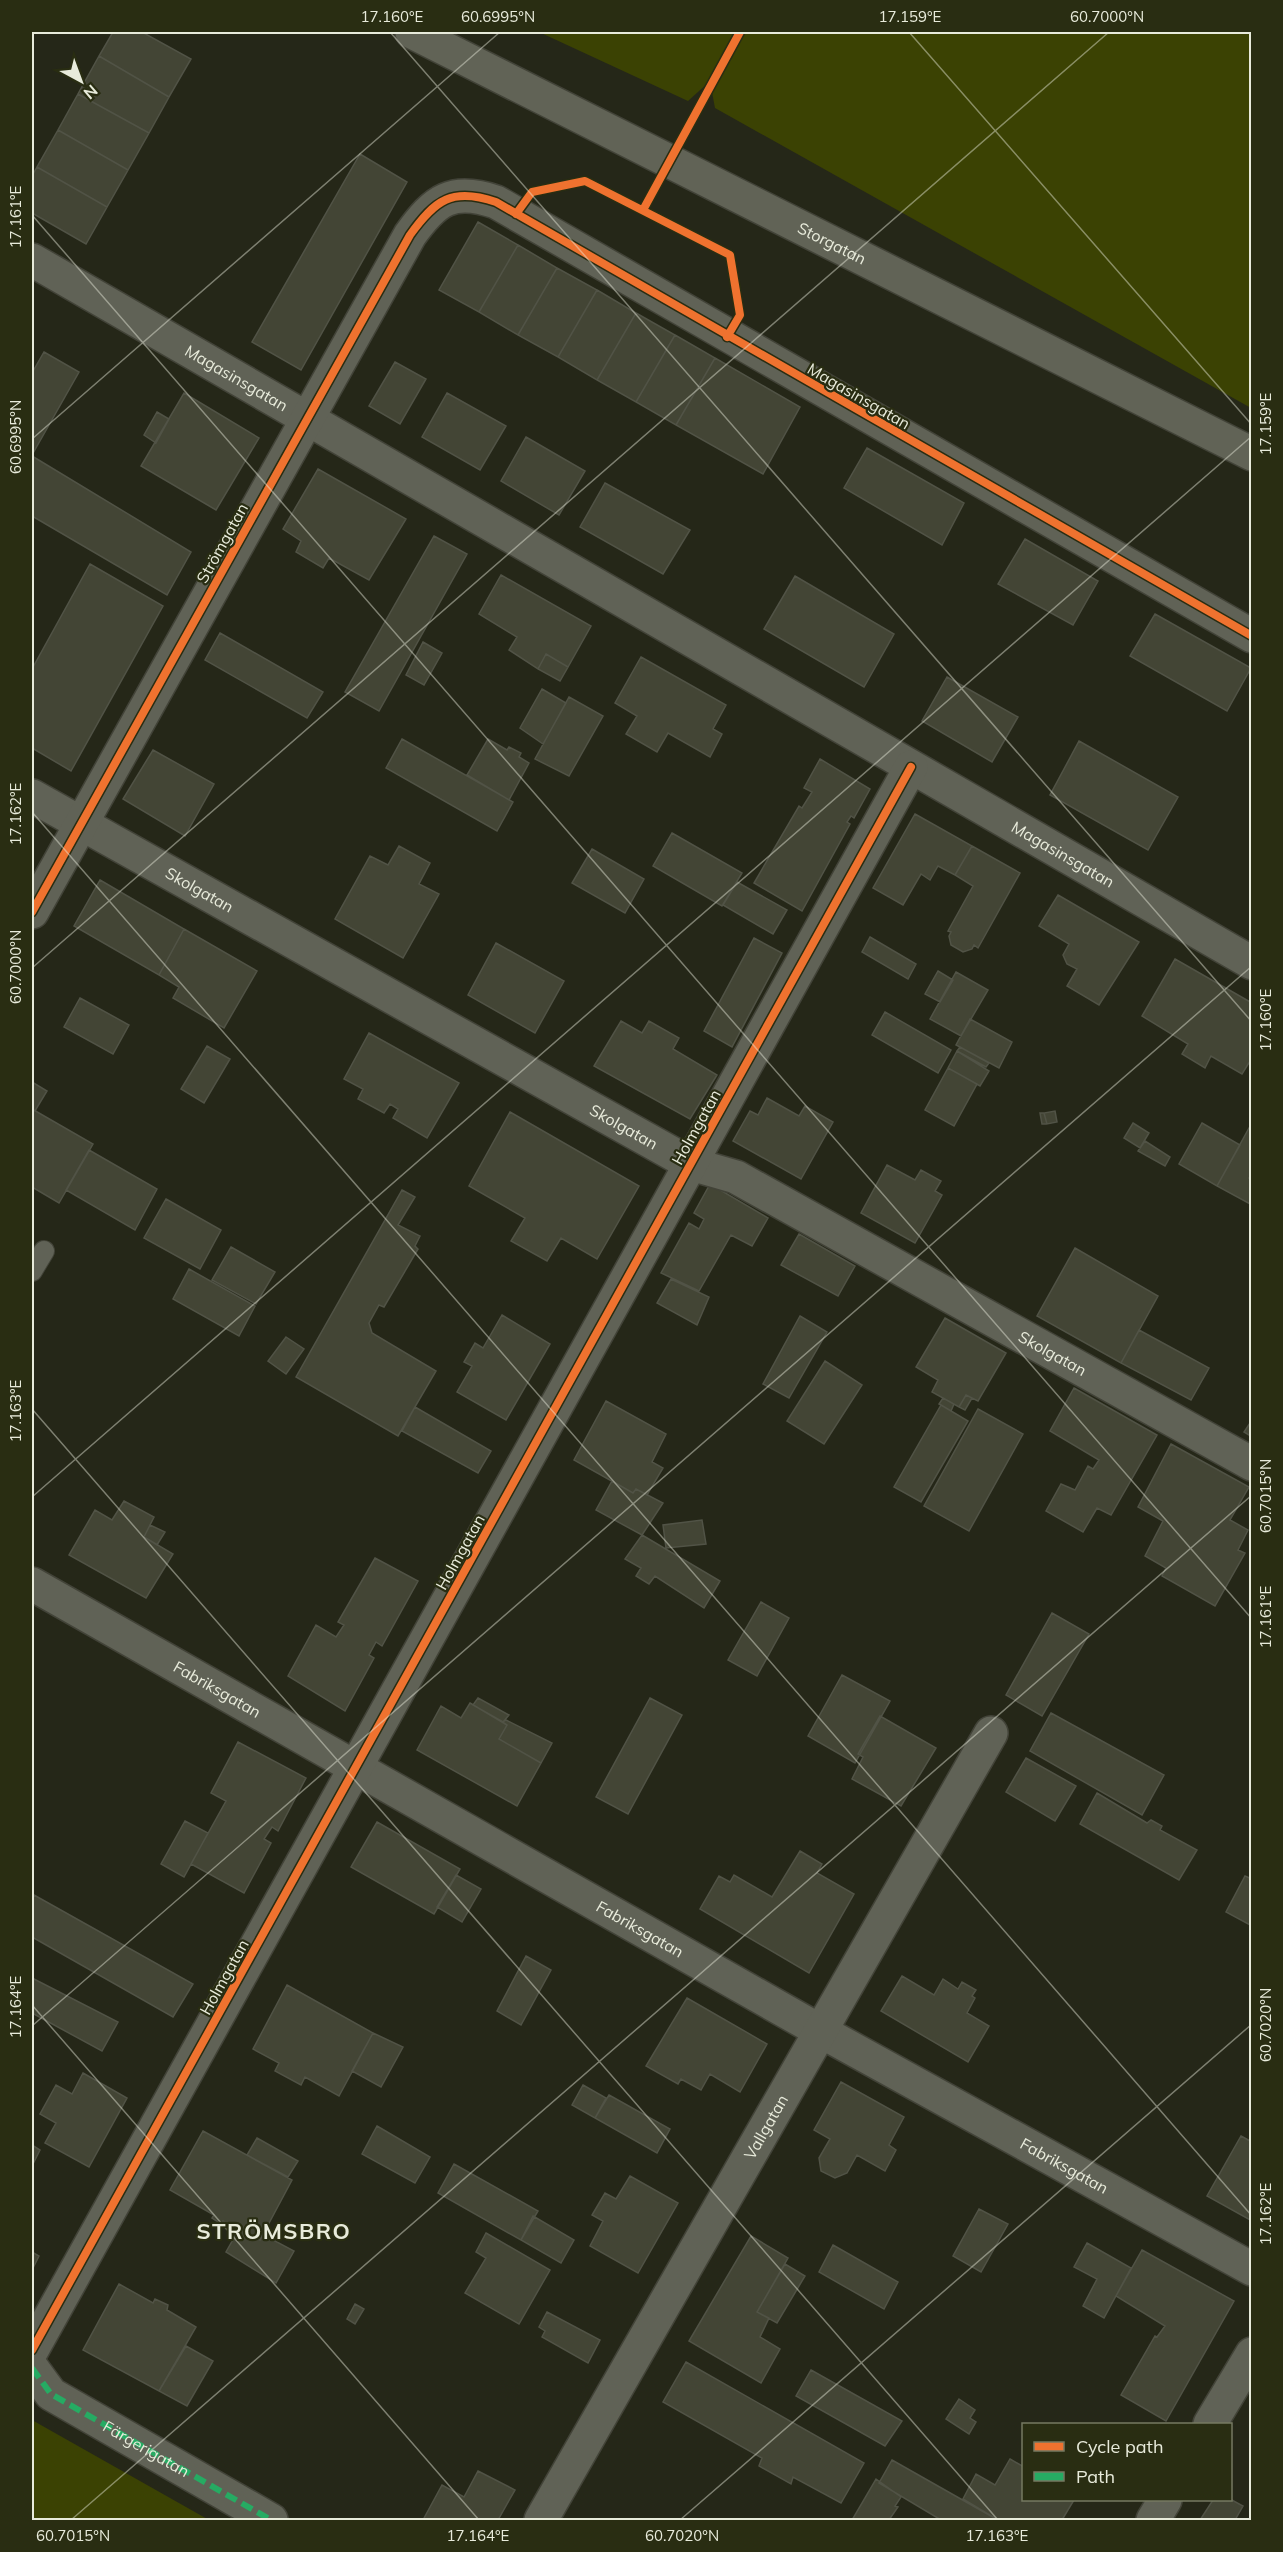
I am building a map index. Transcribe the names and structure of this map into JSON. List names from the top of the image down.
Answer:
{
  "streets": {
    "street": [
      "Storgatan",
      "Magasinsgatan",
      "Strömgatan",
      "Skolgatan",
      "Holmgatan",
      "Fabriksgatan",
      "Vallgatan",
      "Färgerigatan"
    ]
  },
  "crossings": [
    ["Magasinsgatan", "Strömgatan"],
    ["Magasinsgatan", "Holmgatan"],
    ["Strömgatan", "Skolgatan"],
    ["Skolgatan", "Holmgatan"],
    ["Holmgatan", "Fabriksgatan"],
    ["Fabriksgatan", "Vallgatan"]
  ],
  "districts": ["STRÖMSBRO"],
  "legend": ["Cycle path", "Path"],
  "north": "bottom right",
  "coordinates": [
    "17.160°E",
    "60.6995°N",
    "17.159°E",
    "60.7000°N",
    "17.161°E",
    "17.162°E",
    "17.163°E",
    "60.7015°N",
    "17.164°E",
    "60.7020°N"
  ]
}
